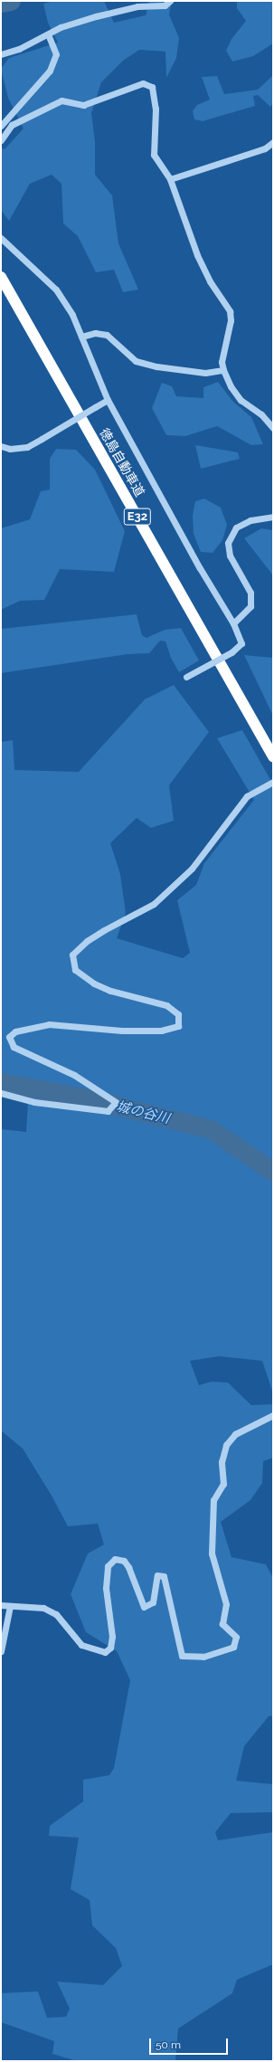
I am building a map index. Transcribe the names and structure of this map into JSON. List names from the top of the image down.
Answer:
{
  "streets": {
    "highway": ["徳島自動車道", "E32"]
  },
  "water": ["城の谷川"],
  "scale_bar": "50 m"
}
